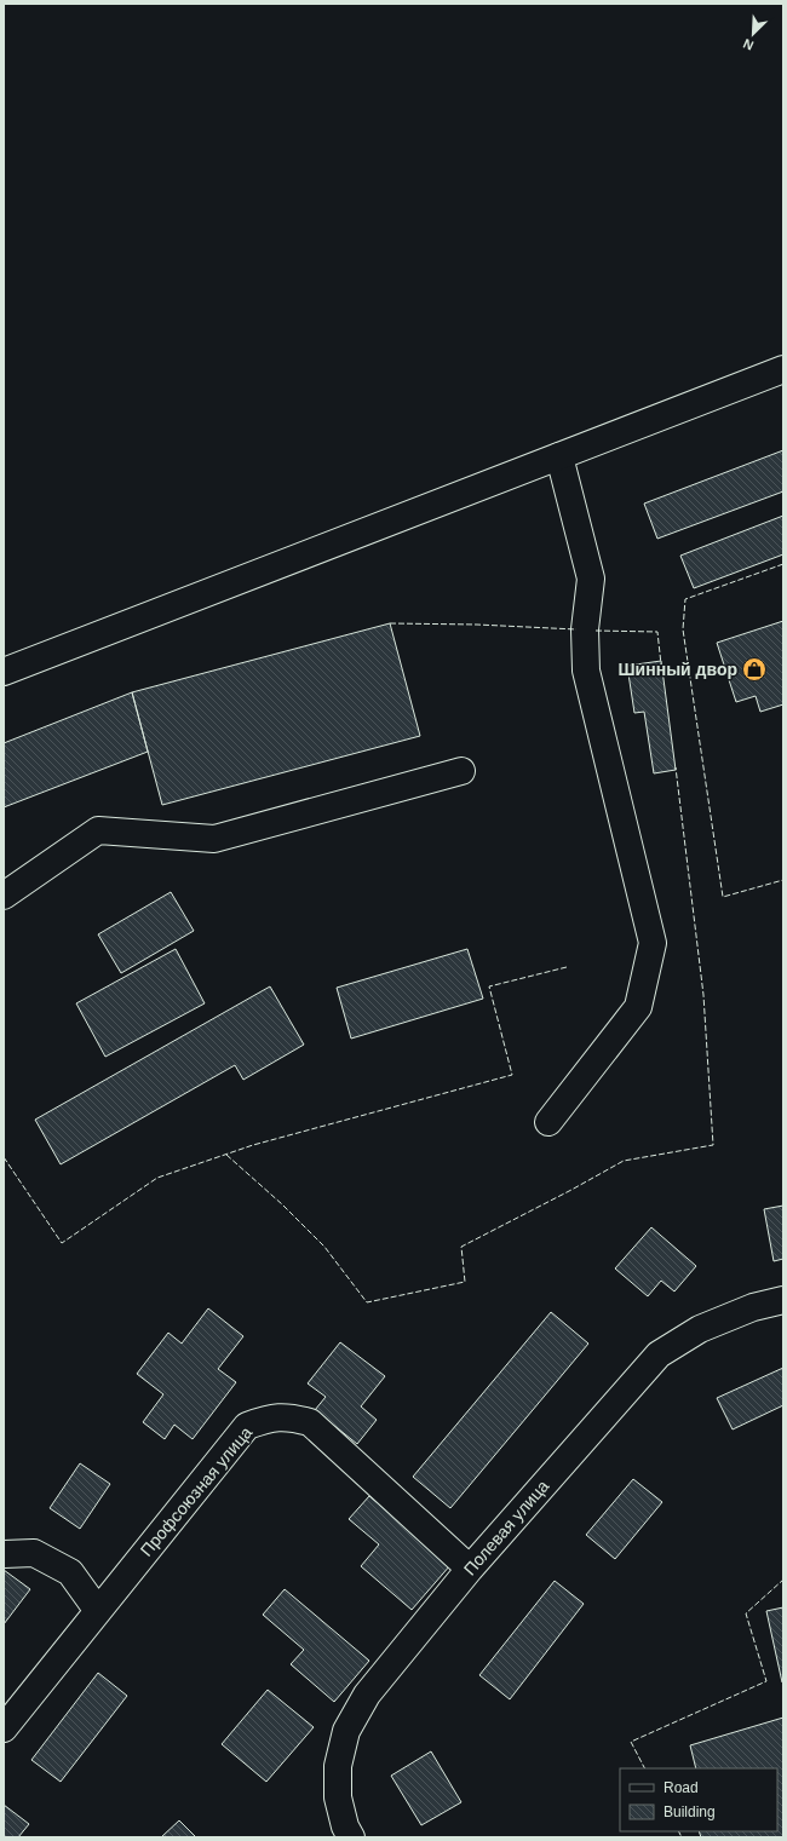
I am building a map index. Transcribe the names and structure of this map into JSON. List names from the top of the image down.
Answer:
{
  "streets": {
    "street": ["Профсоюзная улица", "Полевая улица"]
  },
  "crossings": [
    ["Профсоюзная улица", "Полевая улица"]
  ],
  "places": {
    "shop": ["Шинный двор"]
  },
  "legend": ["Road", "Building"],
  "north": "bottom left"
}
